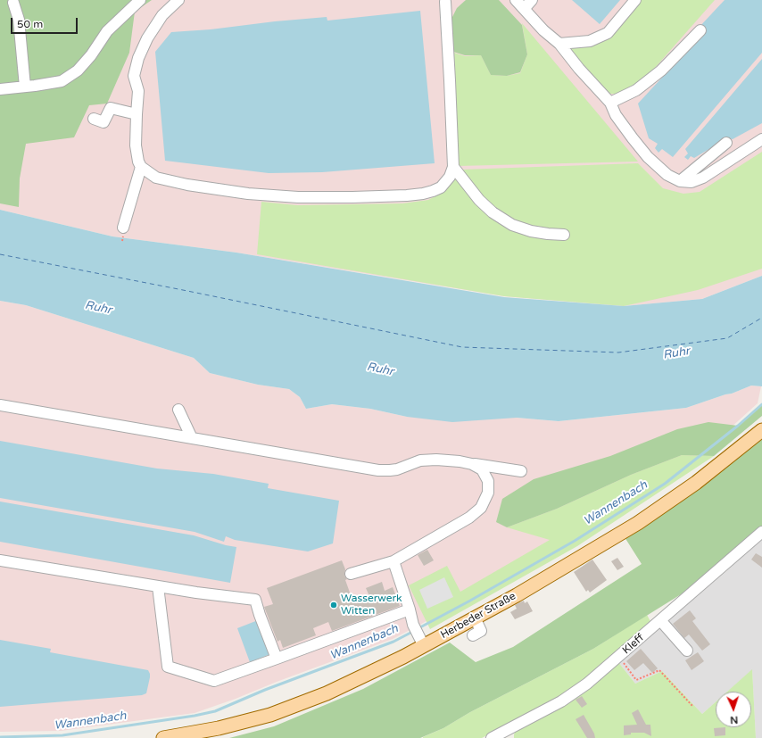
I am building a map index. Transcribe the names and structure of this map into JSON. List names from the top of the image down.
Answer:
{
  "streets": {
    "main road": ["Herbeder Straße"],
    "street": ["Kleff"]
  },
  "water": ["Ruhr", "Wannenbach"],
  "places": ["Wasserwerk Witten"],
  "scale_bar": "50 m",
  "north": "bottom"
}
